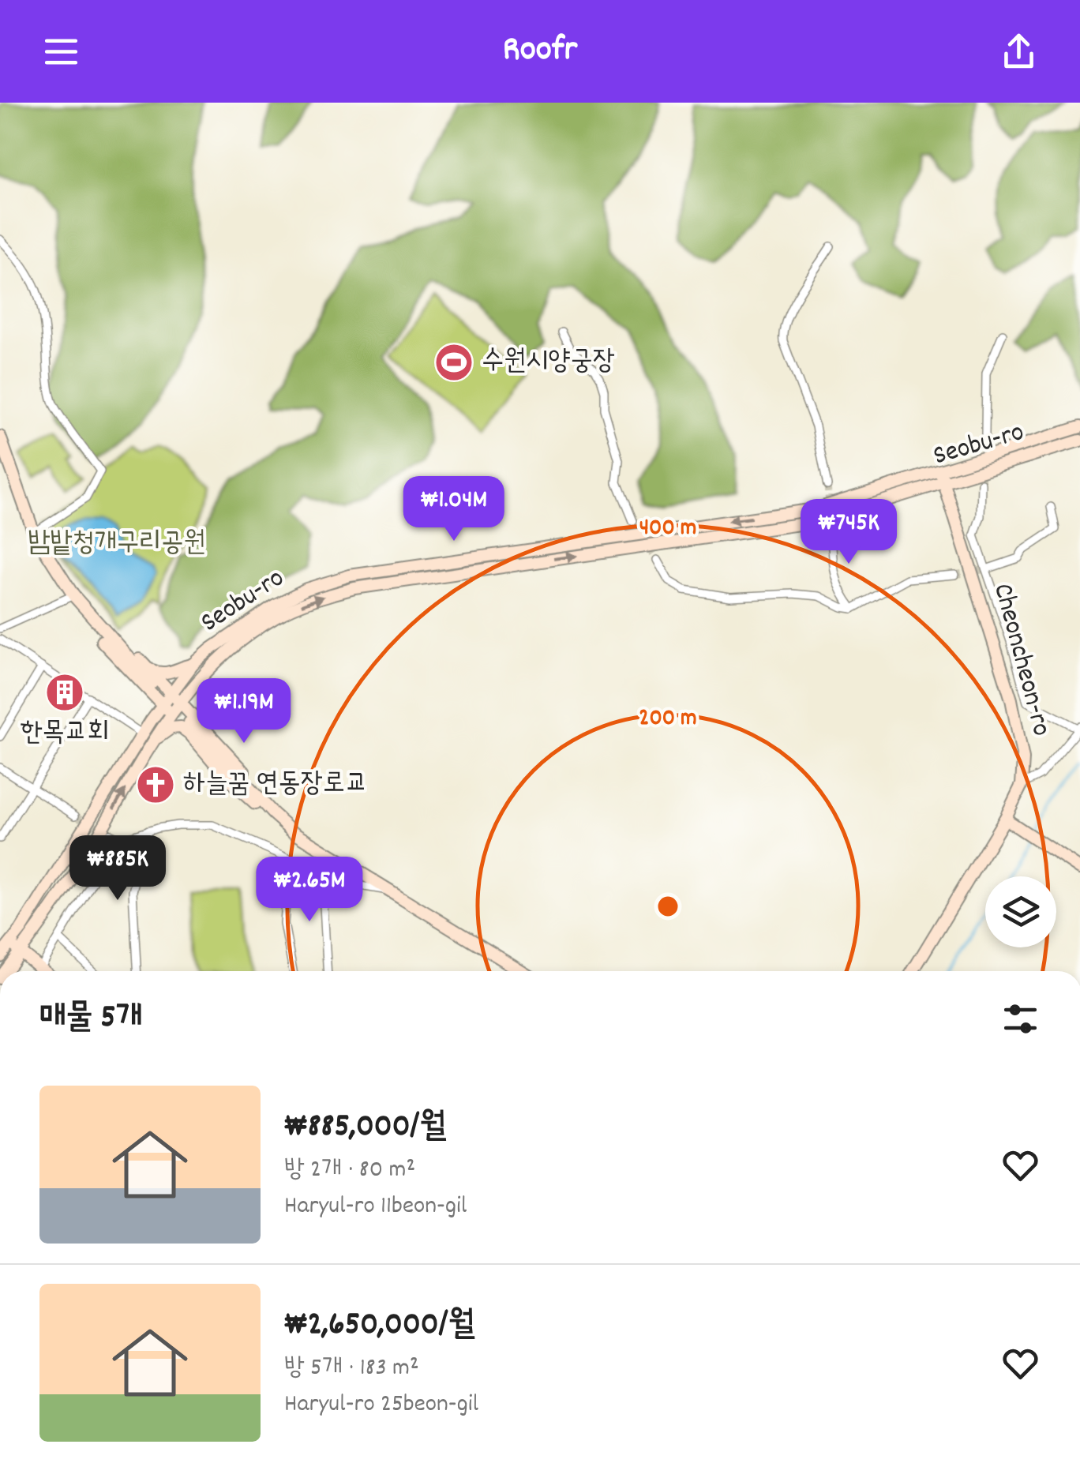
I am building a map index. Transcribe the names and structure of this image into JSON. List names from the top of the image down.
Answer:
{
  "streets": {
    "main road": ["Seobu-ro", "Cheoncheon-ro"]
  },
  "crossings": [
    ["Seobu-ro", "Cheoncheon-ro"]
  ],
  "parks": ["밤밭청개구리공원"],
  "places": {
    "sports": ["수원시양궁장"],
    "building": ["한목교회"],
    "church": ["하늘꿈 연동장로교"]
  },
  "page": {
    "header": "Roofr",
    "price": [
      "₩1.04M",
      "₩745K",
      "₩1.19M",
      "₩885K",
      "₩2.65M"
    ],
    "heading": "매물 5개",
    "list": [
      {
        "name": "₩885,000/월",
        "note": "방 2개 · 80 m² · Haryul-ro 11beon-gil"
      },
      {
        "name": "₩2,650,000/월",
        "note": "방 5개 · 183 m² · Haryul-ro 25beon-gil"
      }
    ]
  },
  "rings": ["400 m", "200 m"]
}
